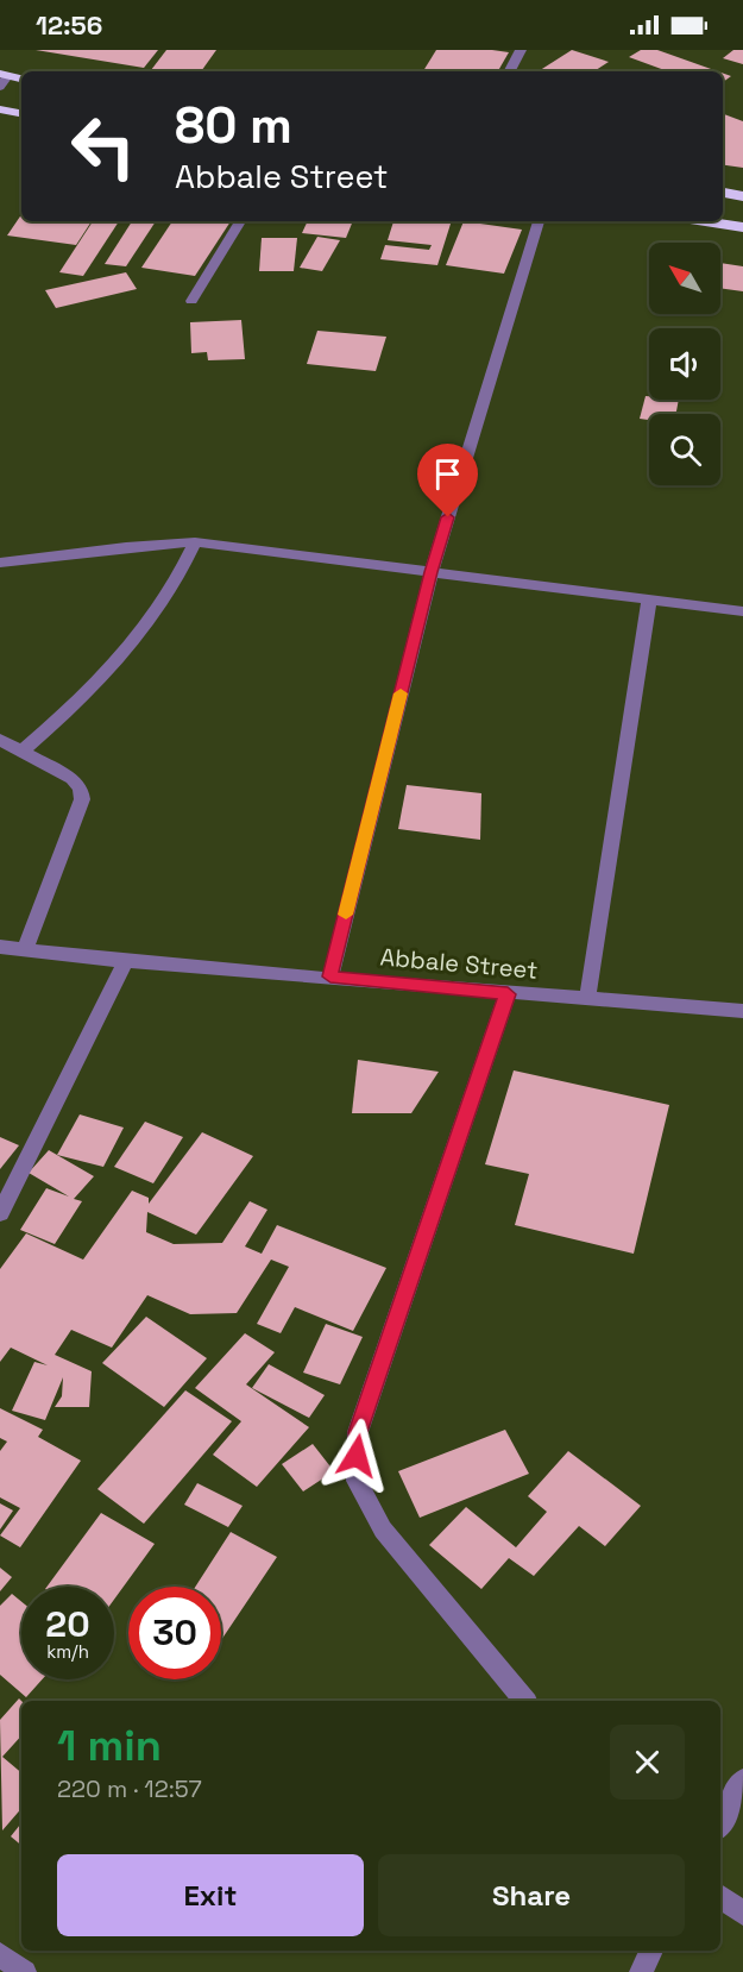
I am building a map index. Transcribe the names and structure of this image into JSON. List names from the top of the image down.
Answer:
{
  "streets": {
    "street": ["Abbale Street"]
  },
  "north": "top left",
  "page": {
    "status": "12:56",
    "turn": ["80 m", "Abbale Street"],
    "speed": "20 km/h",
    "limit": "30",
    "heading": ["1 min", "220 m · 12:57"],
    "buttons": ["Exit", "Share"]
  }
}
